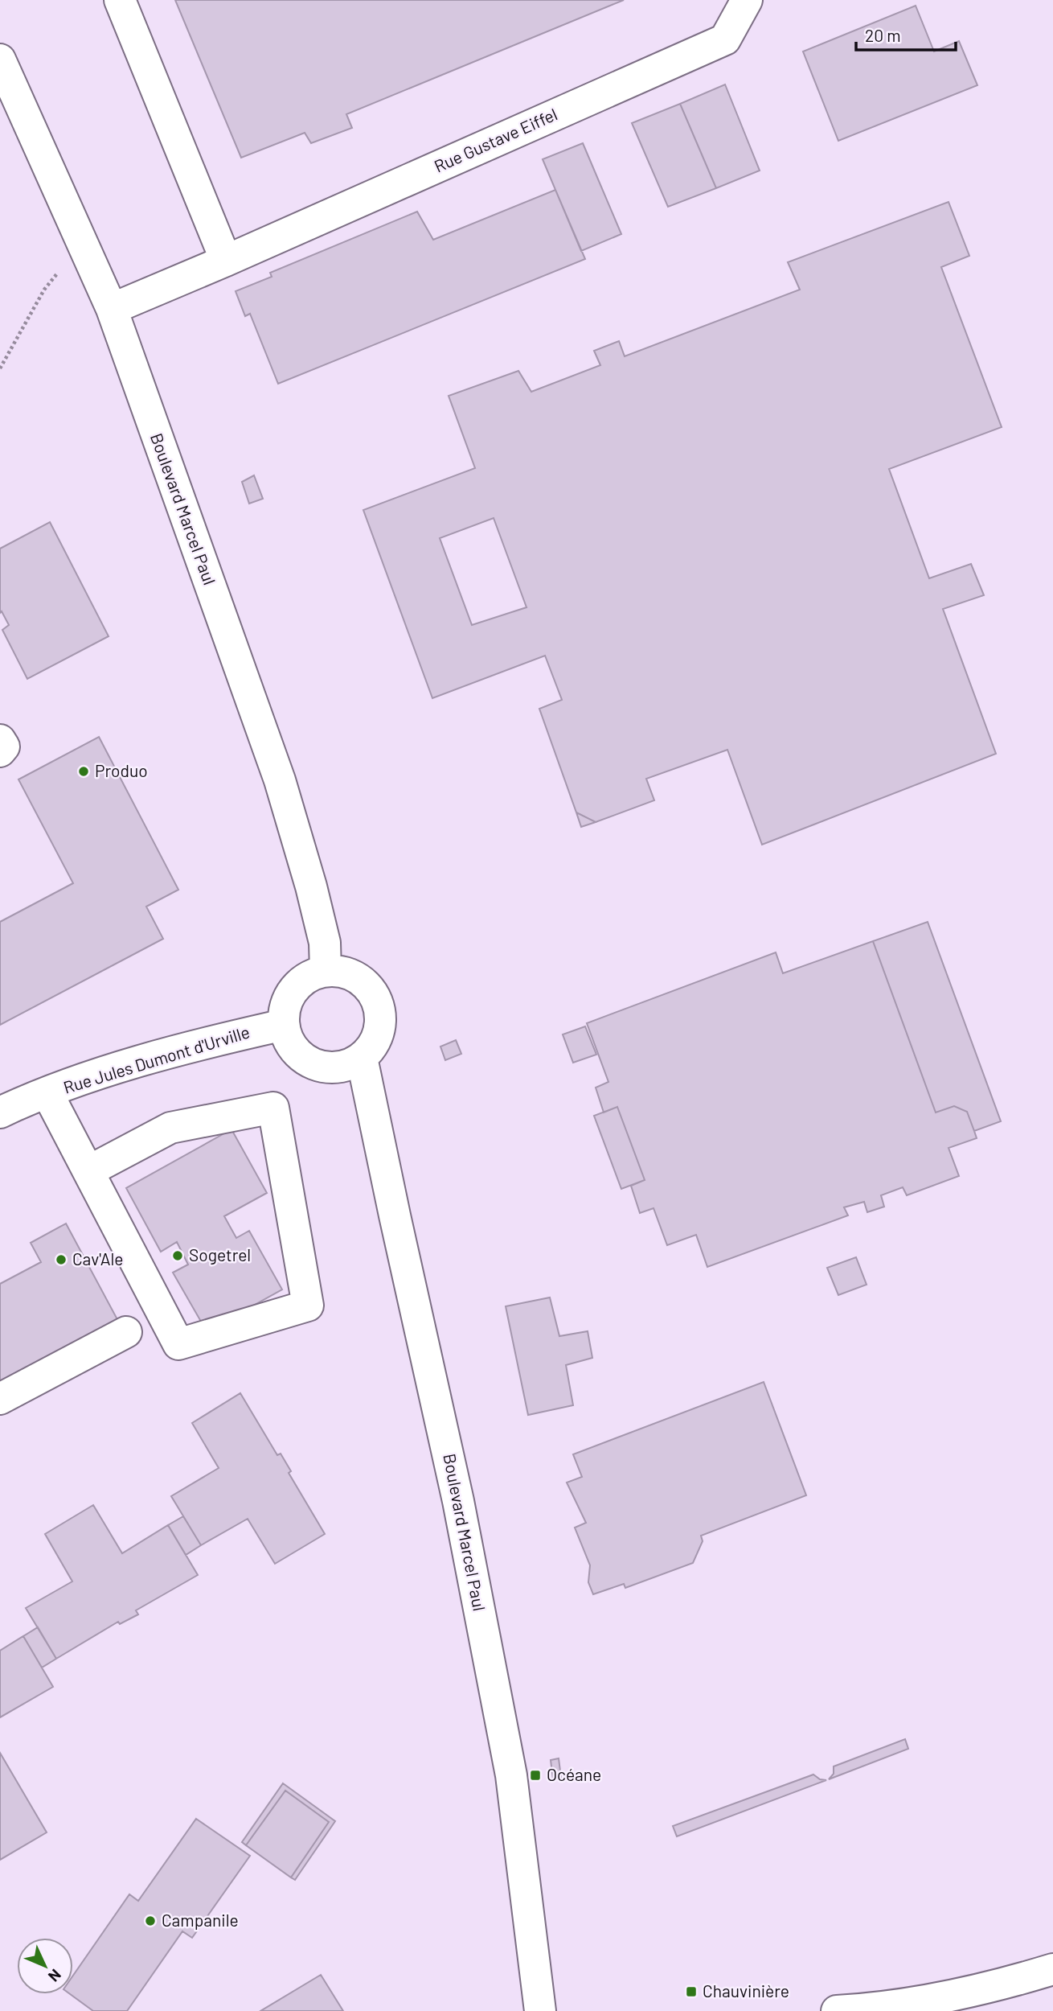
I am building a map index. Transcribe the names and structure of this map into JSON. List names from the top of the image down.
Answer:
{
  "streets": {
    "street": ["Rue Gustave Eiffel", "Boulevard Marcel Paul", "Rue Jules Dumont d'Urville"]
  },
  "crossings": [
    ["Rue Gustave Eiffel", "Boulevard Marcel Paul"],
    ["Boulevard Marcel Paul", "Rue Jules Dumont d'Urville"]
  ],
  "places": {
    "other": [
      "Produo",
      "Sogetrel",
      "Cav'Ale",
      "Campanile"
    ],
    "transit": ["Océane", "Chauvinière"]
  },
  "scale_bar": "20 m",
  "north": "bottom right"
}
